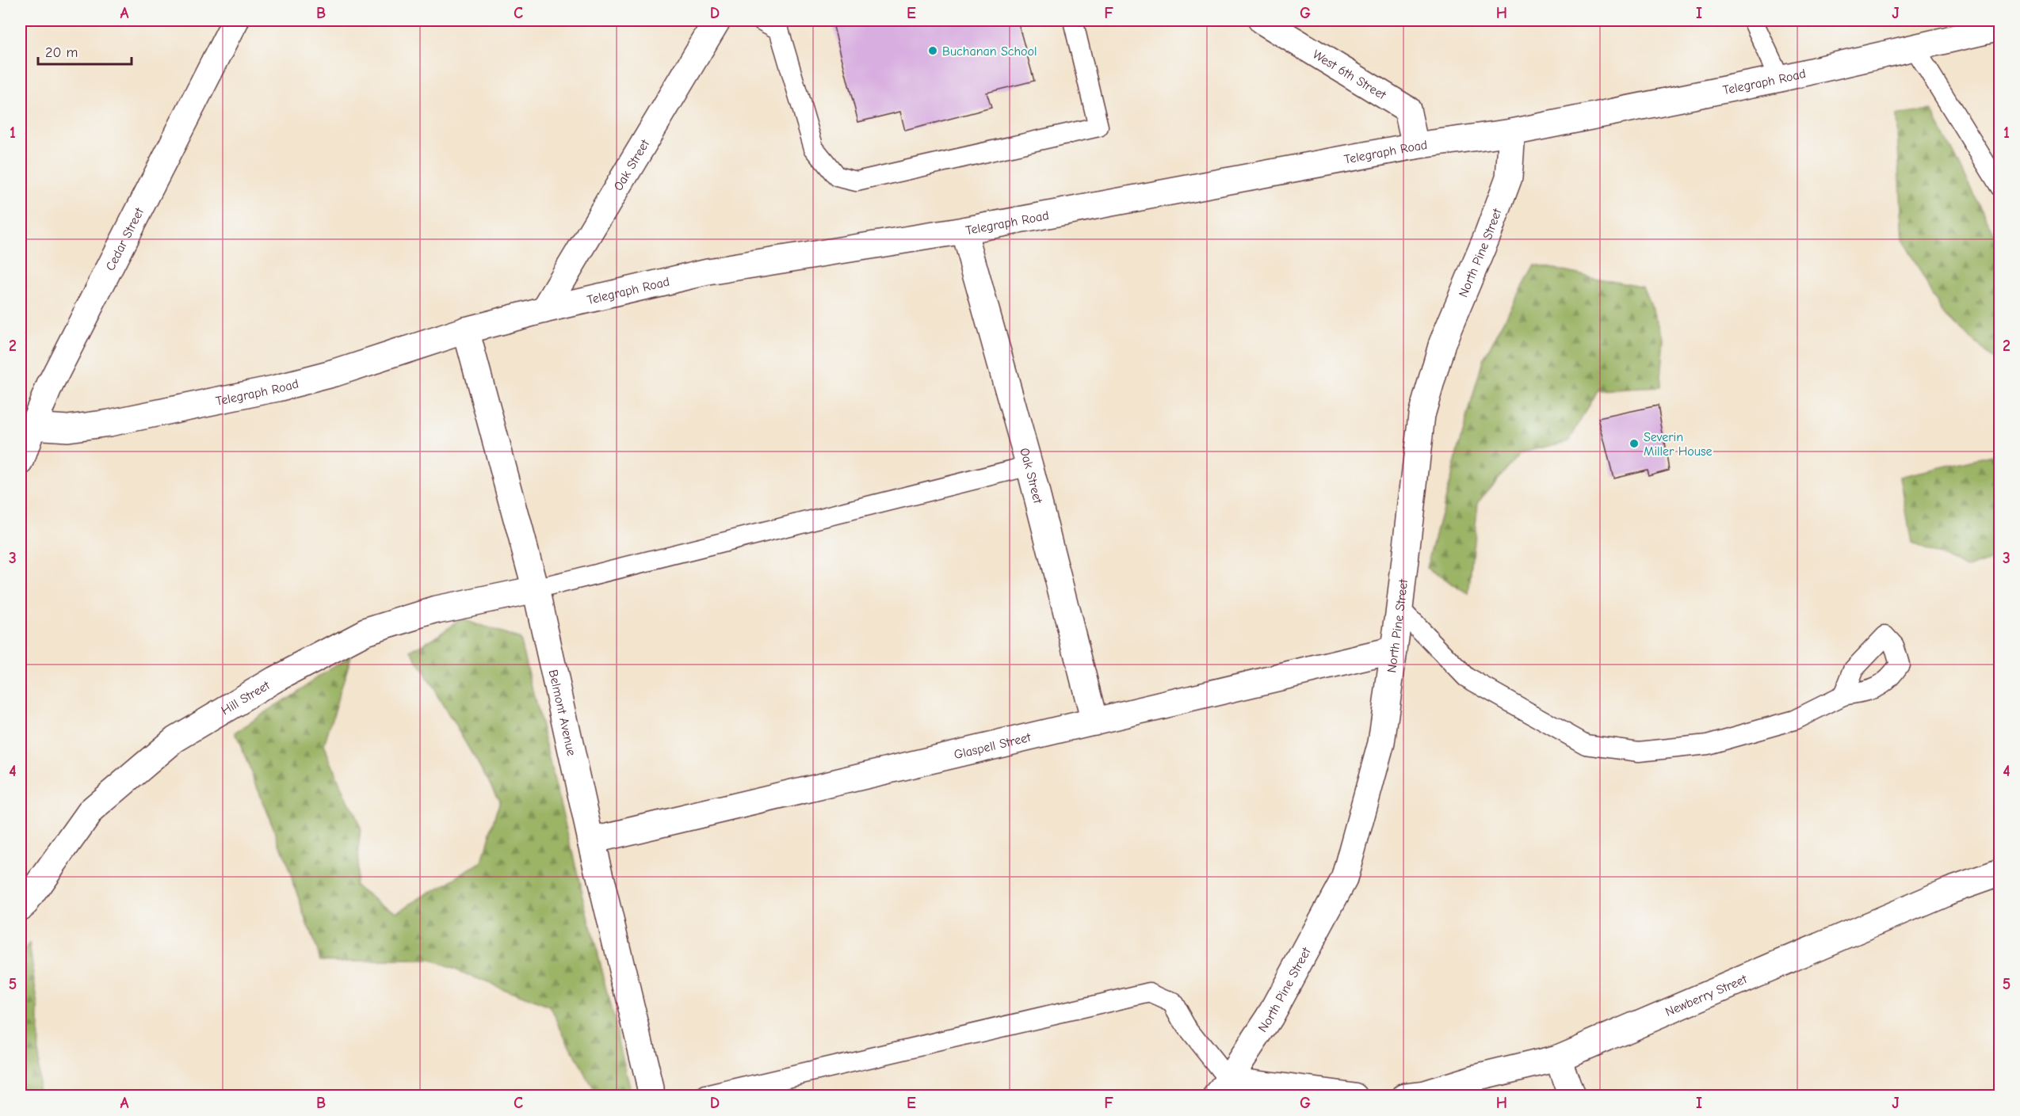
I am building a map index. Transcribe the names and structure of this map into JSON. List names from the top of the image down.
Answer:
{
  "streets": {
    "street": [
      "West 6th Street",
      "Telegraph Road",
      "Oak Street",
      "Cedar Street",
      "North Pine Street",
      "Hill Street",
      "Belmont Avenue",
      "Glaspell Street",
      "Newberry Street"
    ]
  },
  "crossings": [
    ["West 6th Street", "Telegraph Road"],
    ["Telegraph Road", "Oak Street"],
    ["Telegraph Road", "Cedar Street"],
    ["Telegraph Road", "North Pine Street"],
    ["Telegraph Road", "Belmont Avenue"],
    ["Oak Street", "Glaspell Street"],
    ["North Pine Street", "Glaspell Street"],
    ["Hill Street", "Belmont Avenue"],
    ["Belmont Avenue", "Glaspell Street"]
  ],
  "places": ["Buchanan School", "Severin Miller House"],
  "scale_bar": "20 m",
  "grid": {
    "columns": [
      "A",
      "B",
      "C",
      "D",
      "E",
      "F",
      "G",
      "H",
      "I",
      "J"
    ],
    "rows": [
      "1",
      "2",
      "3",
      "4",
      "5"
    ]
  }
}
